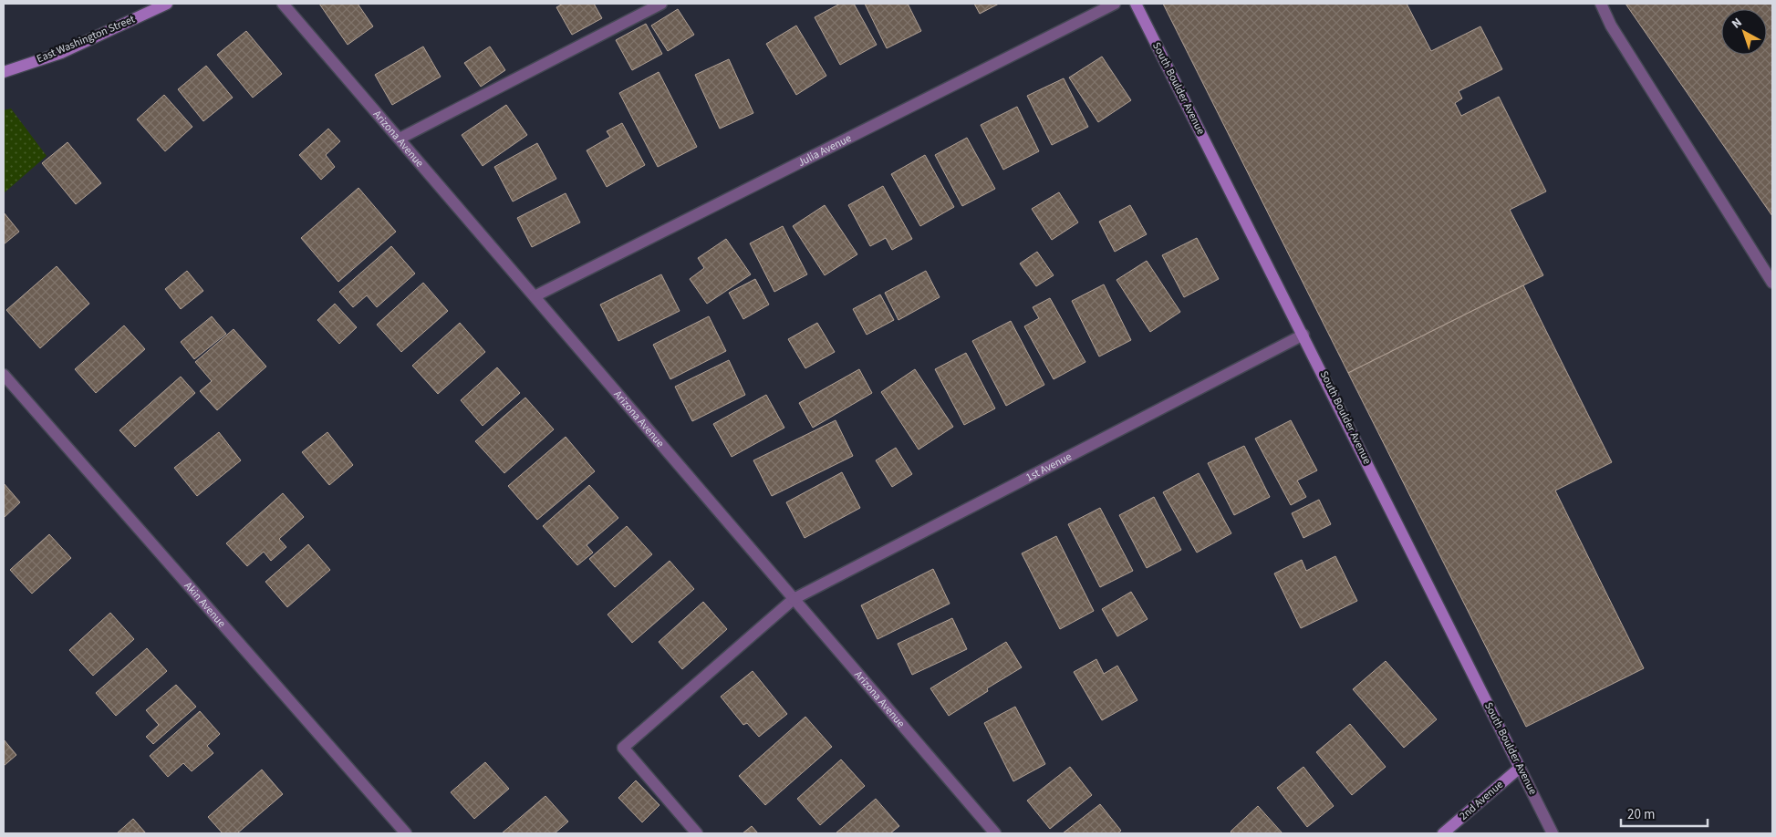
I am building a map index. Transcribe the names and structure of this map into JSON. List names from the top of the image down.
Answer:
{
  "streets": {
    "street": [
      "East Washington Street",
      "South Boulder Avenue",
      "Arizona Avenue",
      "Julia Avenue",
      "1st Avenue",
      "Akin Avenue",
      "2nd Avenue"
    ]
  },
  "crossings": [
    ["South Boulder Avenue", "1st Avenue"],
    ["South Boulder Avenue", "2nd Avenue"],
    ["Arizona Avenue", "Julia Avenue"],
    ["Arizona Avenue", "1st Avenue"]
  ],
  "scale_bar": "20 m",
  "north": "top left"
}
